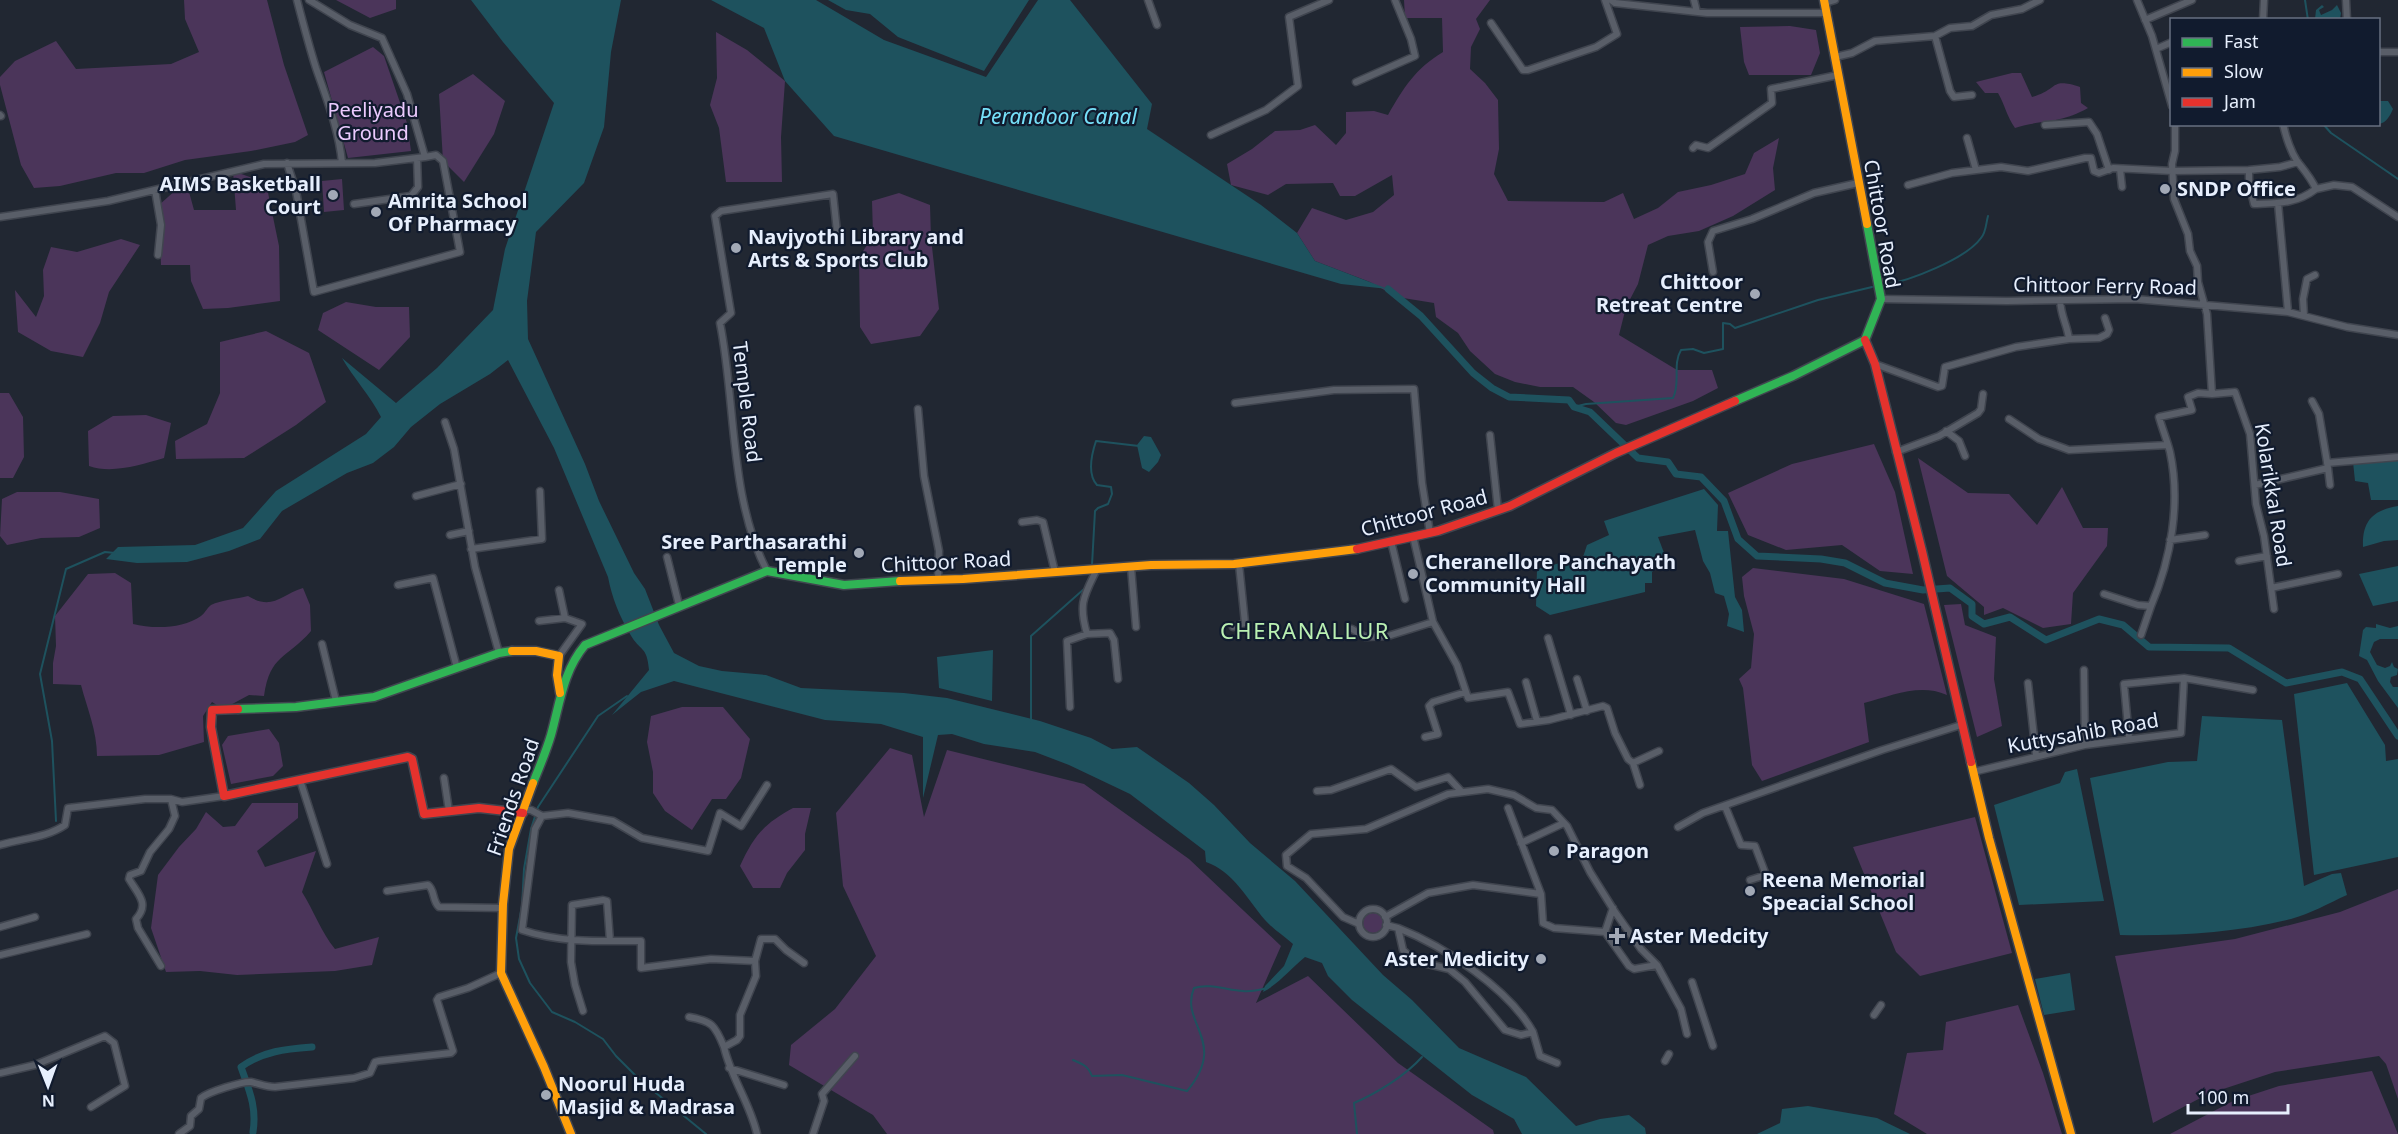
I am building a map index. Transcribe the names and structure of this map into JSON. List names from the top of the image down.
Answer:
{
  "streets": {
    "main road": ["Chittoor Road", "Friends Road"],
    "street": [
      "Chittoor Ferry Road",
      "Temple Road",
      "Kolarikkal Road",
      "Kuttysahib Road"
    ]
  },
  "crossings": [
    ["Chittoor Road", "Chittoor Ferry Road"],
    ["Chittoor Road", "Temple Road"]
  ],
  "districts": ["CHERANALLUR"],
  "water": ["Perandoor Canal"],
  "parks": ["Peeliyadu Ground"],
  "places": {
    "other": [
      "SNDP Office",
      "AIMS Basketball Court",
      "Amrita School Of Pharmacy",
      "Navjyothi Library and Arts & Sports Club",
      "Chittoor Retreat Centre",
      "Sree Parthasarathi Temple",
      "Cheranellore Panchayath Community Hall",
      "Paragon",
      "Reena Memorial Speacial School",
      "Aster Medicity",
      "Noorul Huda Masjid & Madrasa"
    ],
    "health": ["Aster Medcity"]
  },
  "legend": ["Fast", "Slow", "Jam"],
  "scale_bar": "100 m",
  "north": "bottom"
}
